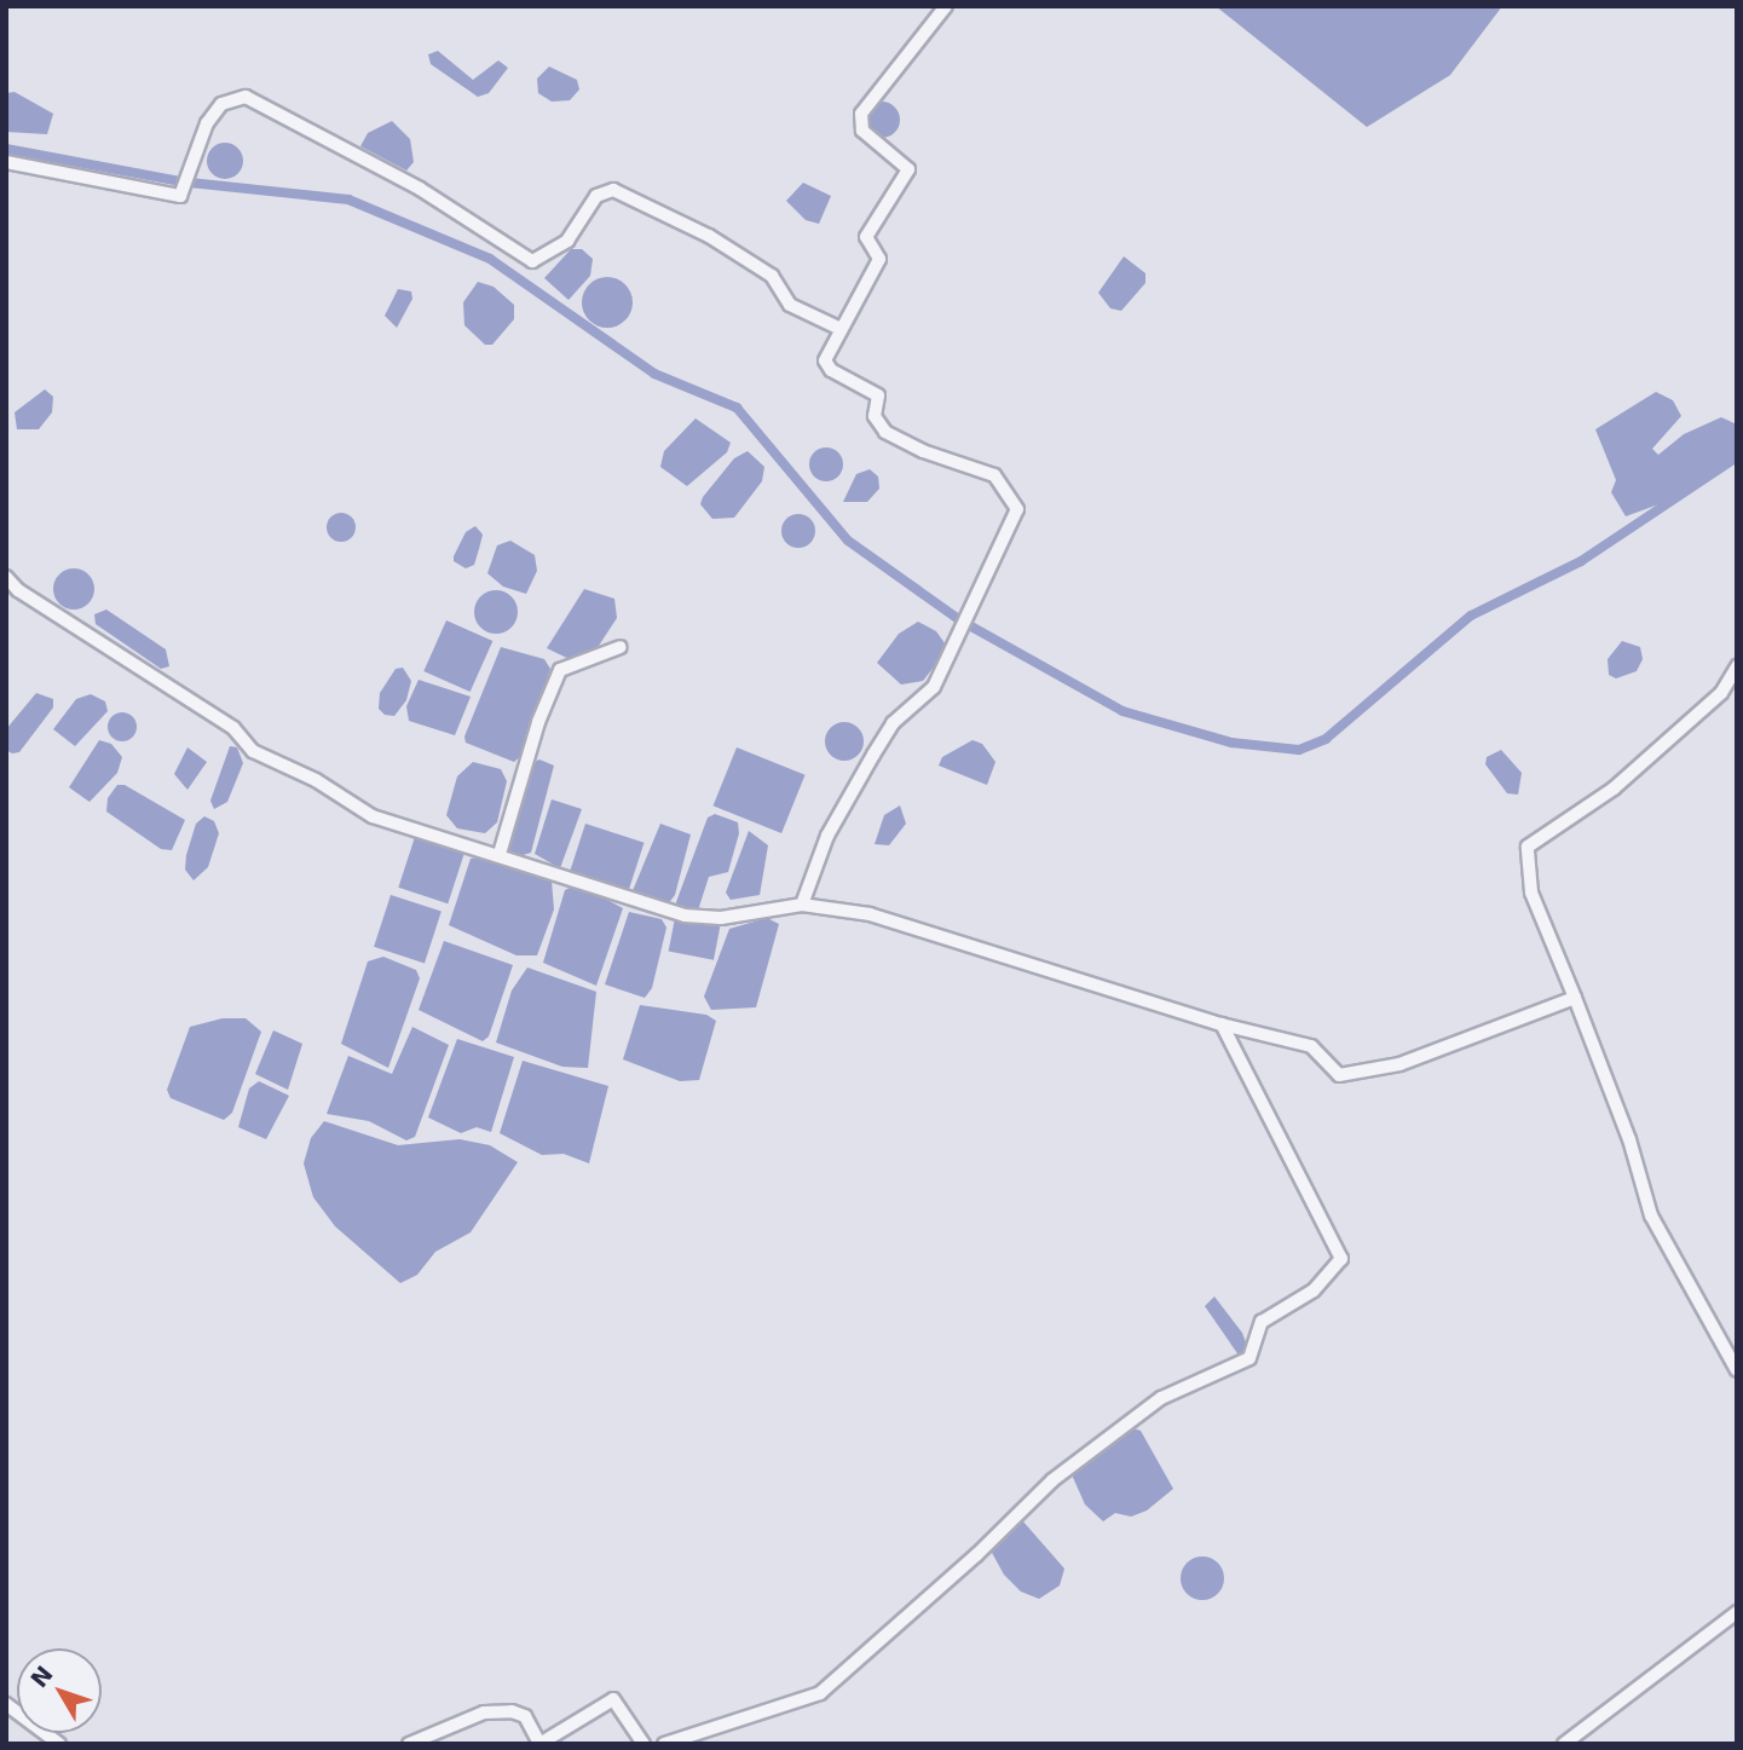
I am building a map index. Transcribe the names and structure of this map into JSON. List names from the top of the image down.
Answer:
{
  "north": "top left"
}
